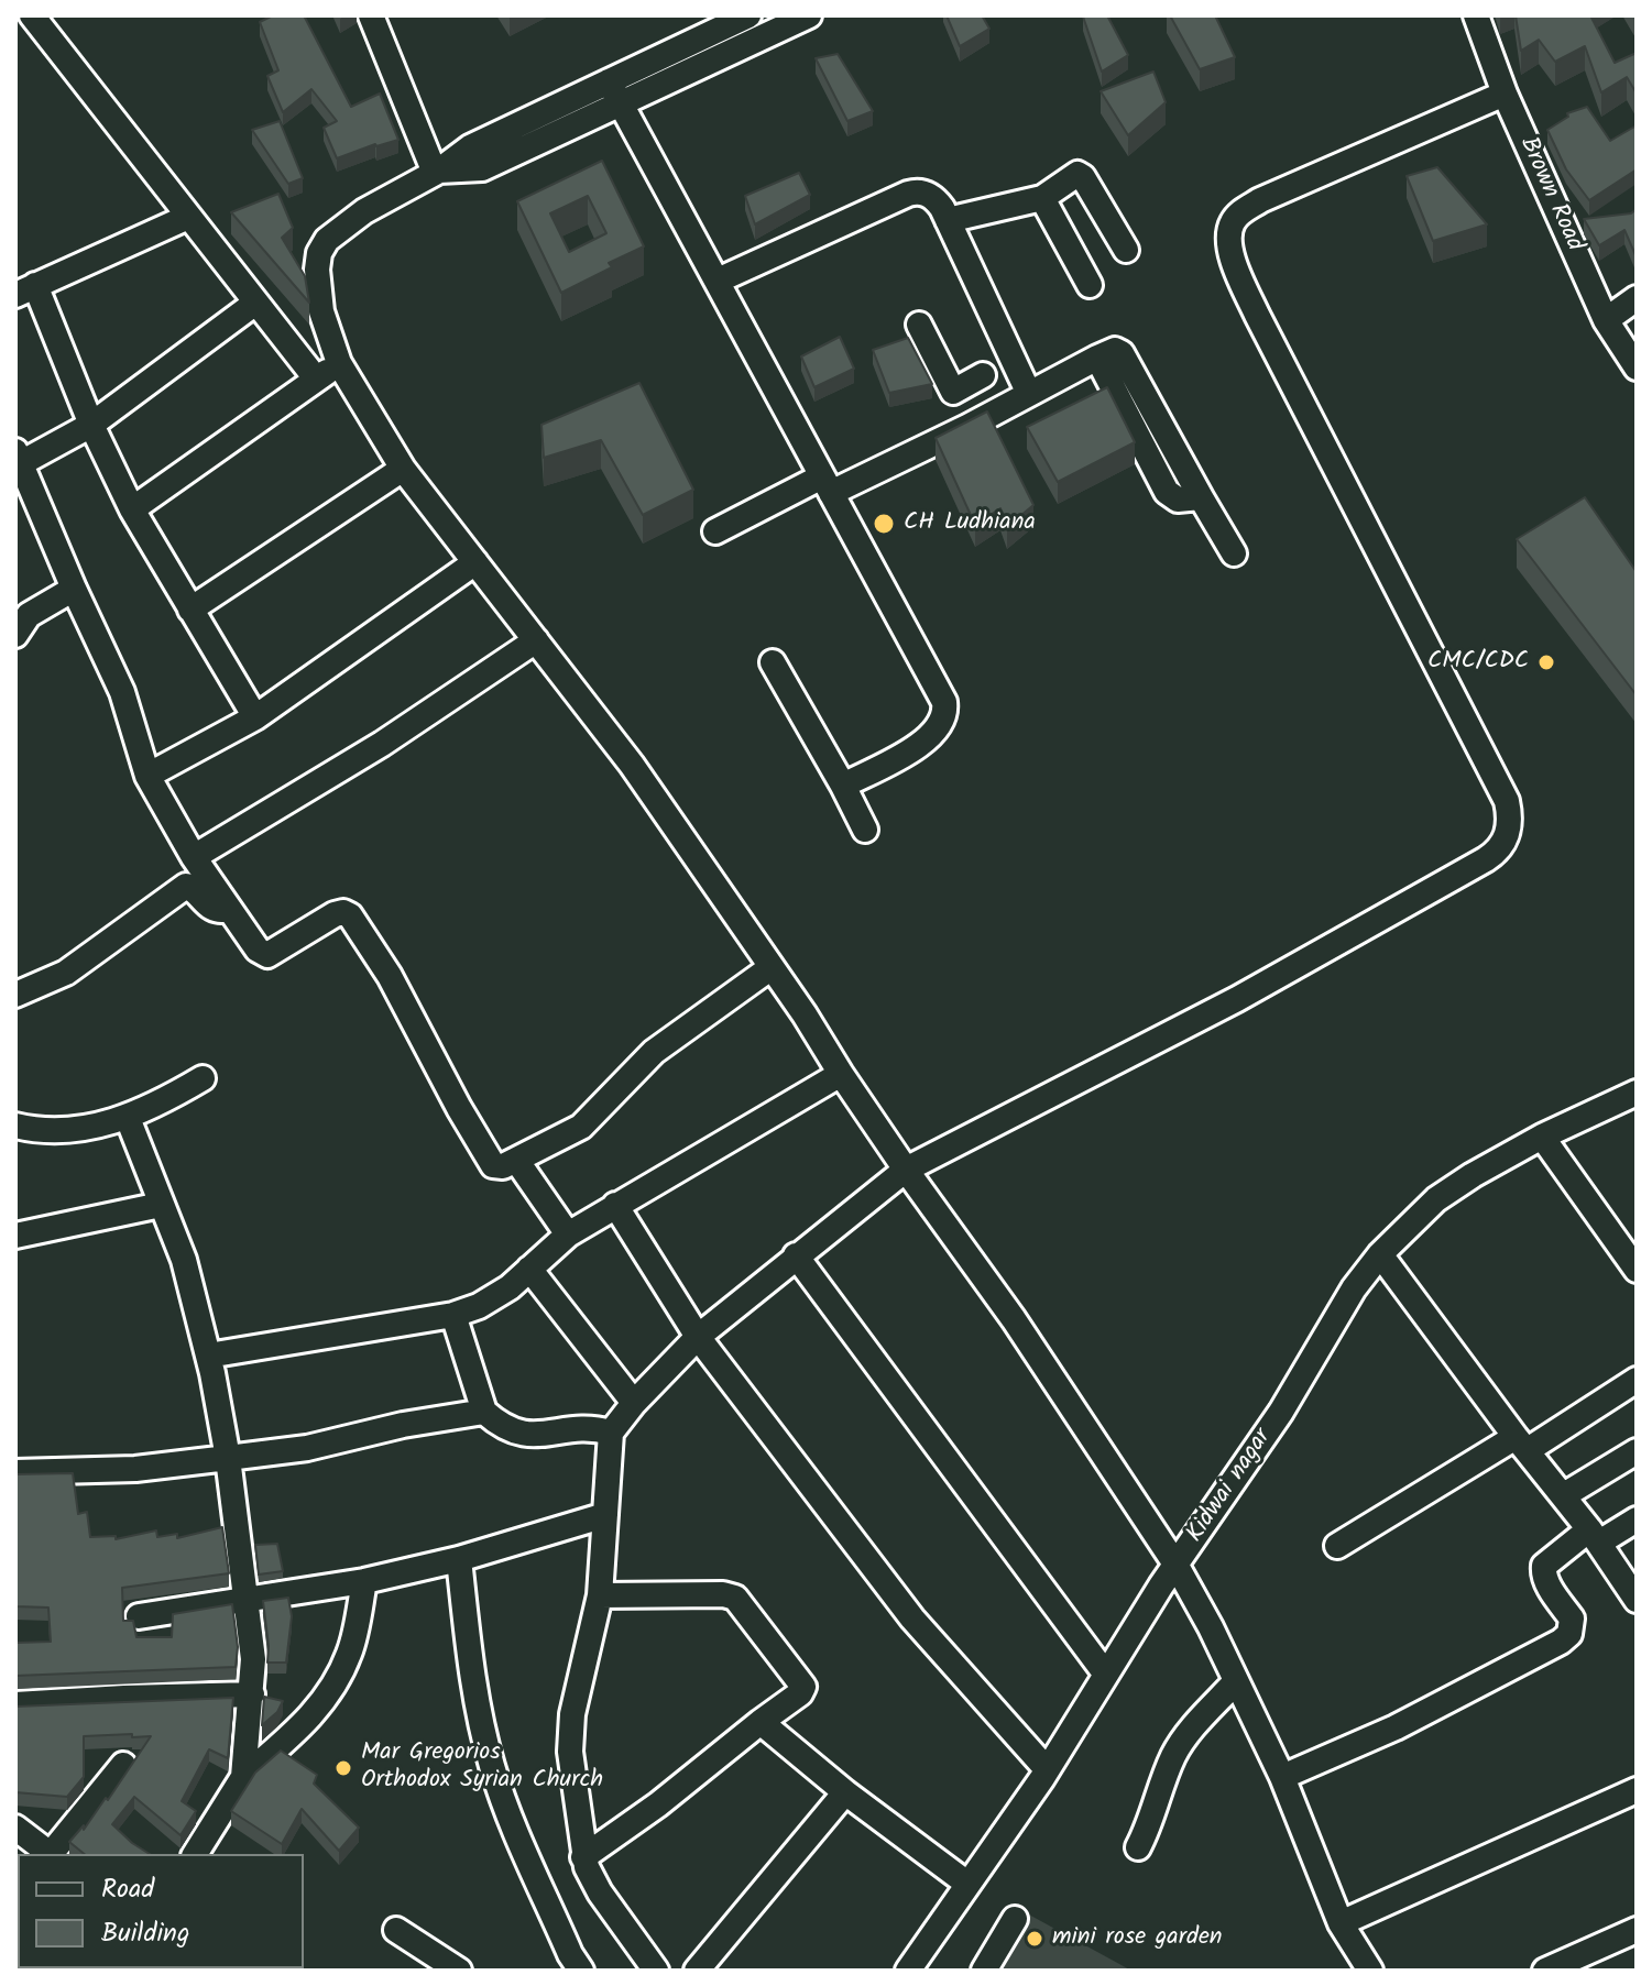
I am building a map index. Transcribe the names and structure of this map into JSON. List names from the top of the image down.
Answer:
{
  "streets": {
    "street": ["Brown Road", "Kidwai nagar"]
  },
  "places": [
    "CH Ludhiana",
    "CMC/CDC",
    "Mar Gregorios Orthodox Syrian Church",
    "mini rose garden"
  ],
  "legend": ["Road", "Building"]
}
